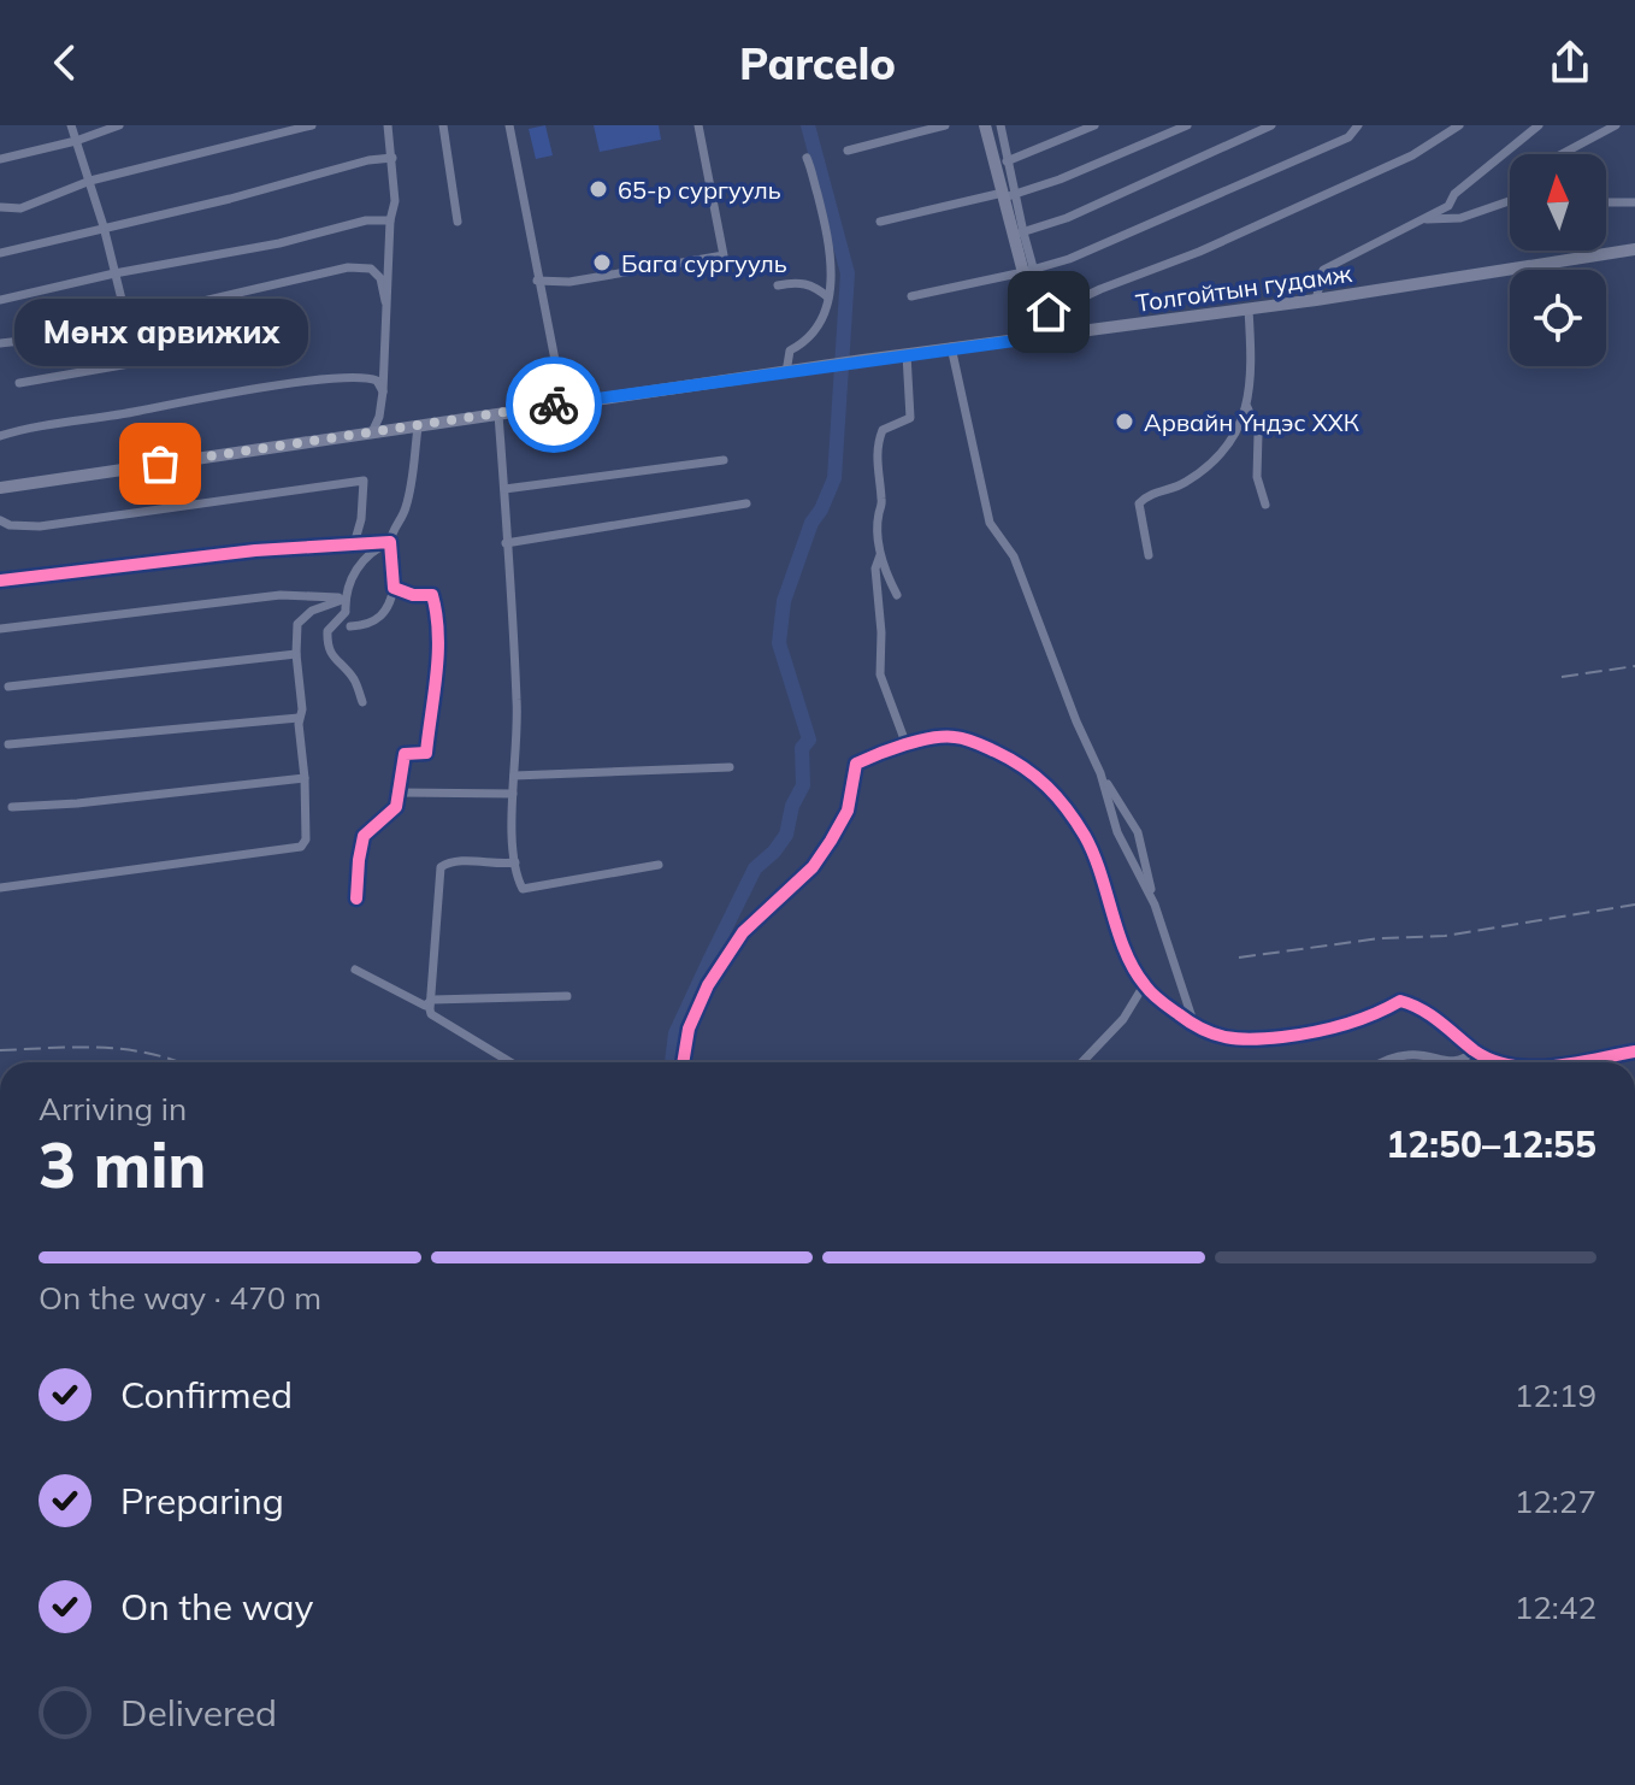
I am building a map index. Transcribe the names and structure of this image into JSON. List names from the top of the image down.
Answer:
{
  "streets": {
    "main road": ["Толгойтын гудамж"]
  },
  "places": [
    "65-р сургууль",
    "Бага сургууль",
    "Арвайн Үндэс ХХК",
    "Мөнх арвижих"
  ],
  "north": "top",
  "page": {
    "header": "Parcelo",
    "bubble": "Мөнх арвижих",
    "heading": ["3 min", "Arriving in", "12:50–12:55"],
    "bar": "On the way · 470 m",
    "list": [
      ["Confirmed", "12:19"],
      ["Preparing", "12:27"],
      ["On the way", "12:42"],
      "Delivered"
    ]
  }
}
